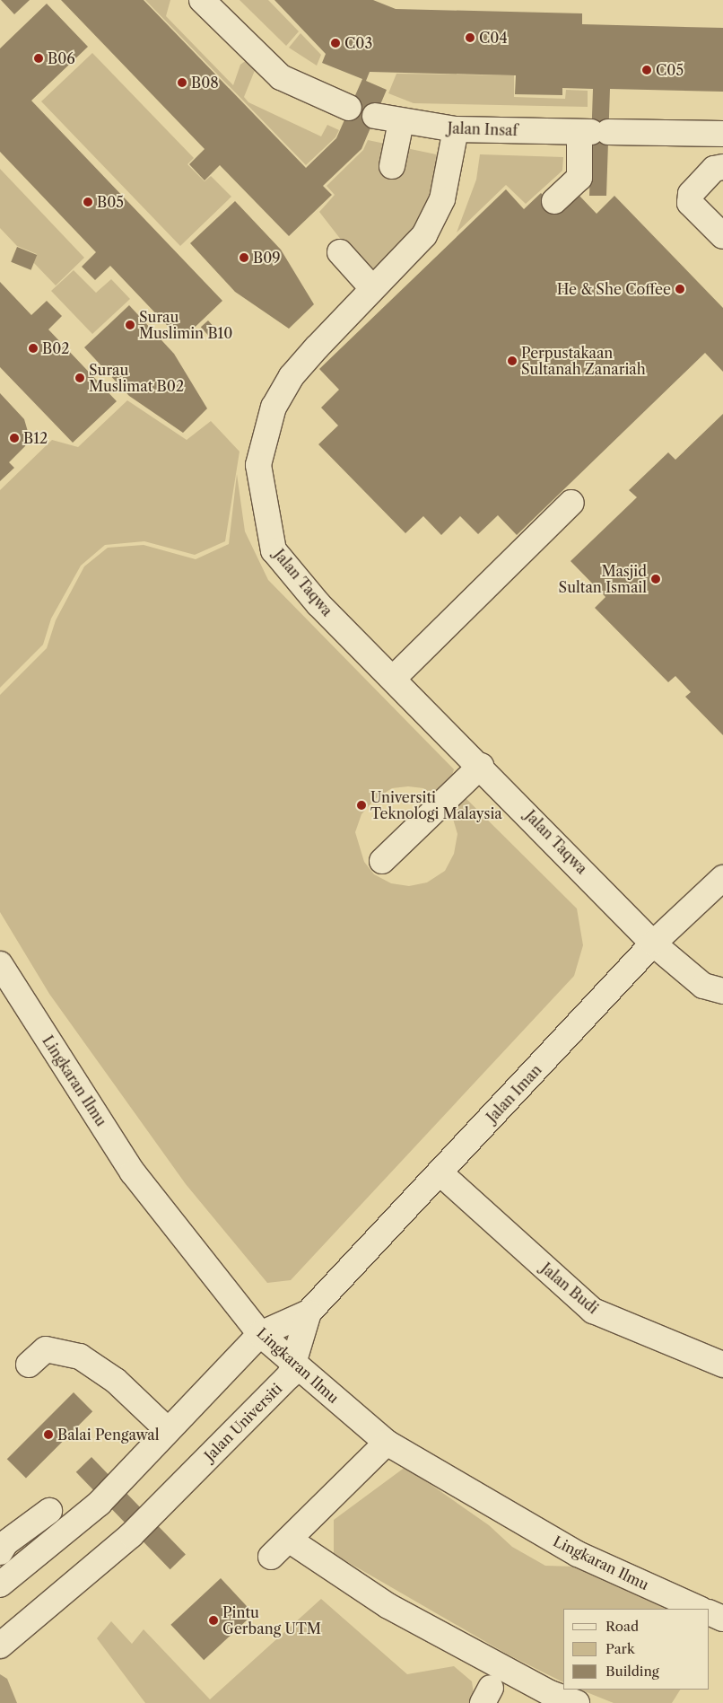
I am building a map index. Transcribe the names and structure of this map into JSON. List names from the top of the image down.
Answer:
{
  "streets": {
    "street": [
      "Jalan Insaf",
      "Jalan Taqwa",
      "Lingkaran Ilmu",
      "Jalan Iman",
      "Jalan Budi",
      "Jalan Universiti"
    ]
  },
  "crossings": [
    ["Jalan Insaf", "Jalan Taqwa"],
    ["Jalan Taqwa", "Jalan Iman"],
    ["Lingkaran Ilmu", "Jalan Universiti"],
    ["Jalan Iman", "Jalan Budi"],
    ["Jalan Iman", "Jalan Universiti"]
  ],
  "places": [
    "C04",
    "C03",
    "B06",
    "C05",
    "B08",
    "B05",
    "B09",
    "He & She Coffee",
    "Surau Muslimin B10",
    "B02",
    "Perpustakaan Sultanah Zanariah",
    "Surau Muslimat B02",
    "B12",
    "Masjid Sultan Ismail",
    "Universiti Teknologi Malaysia",
    "Balai Pengawal",
    "Pintu Gerbang UTM"
  ],
  "legend": ["Road", "Park", "Building"]
}
